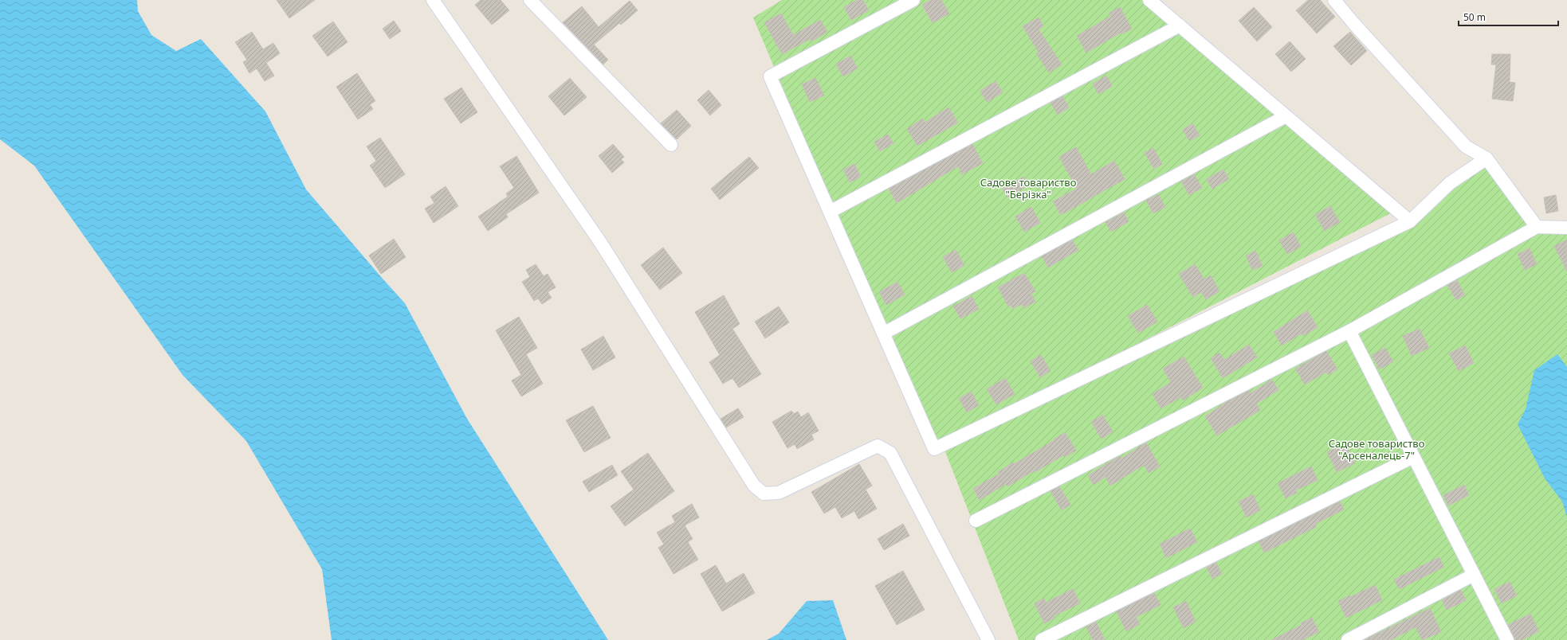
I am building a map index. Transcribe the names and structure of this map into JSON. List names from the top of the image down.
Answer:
{
  "parks": ["Садове товариство \"Берізка\"", "Садове товариство \"Арсеналець-7\""],
  "scale_bar": "50 m"
}
